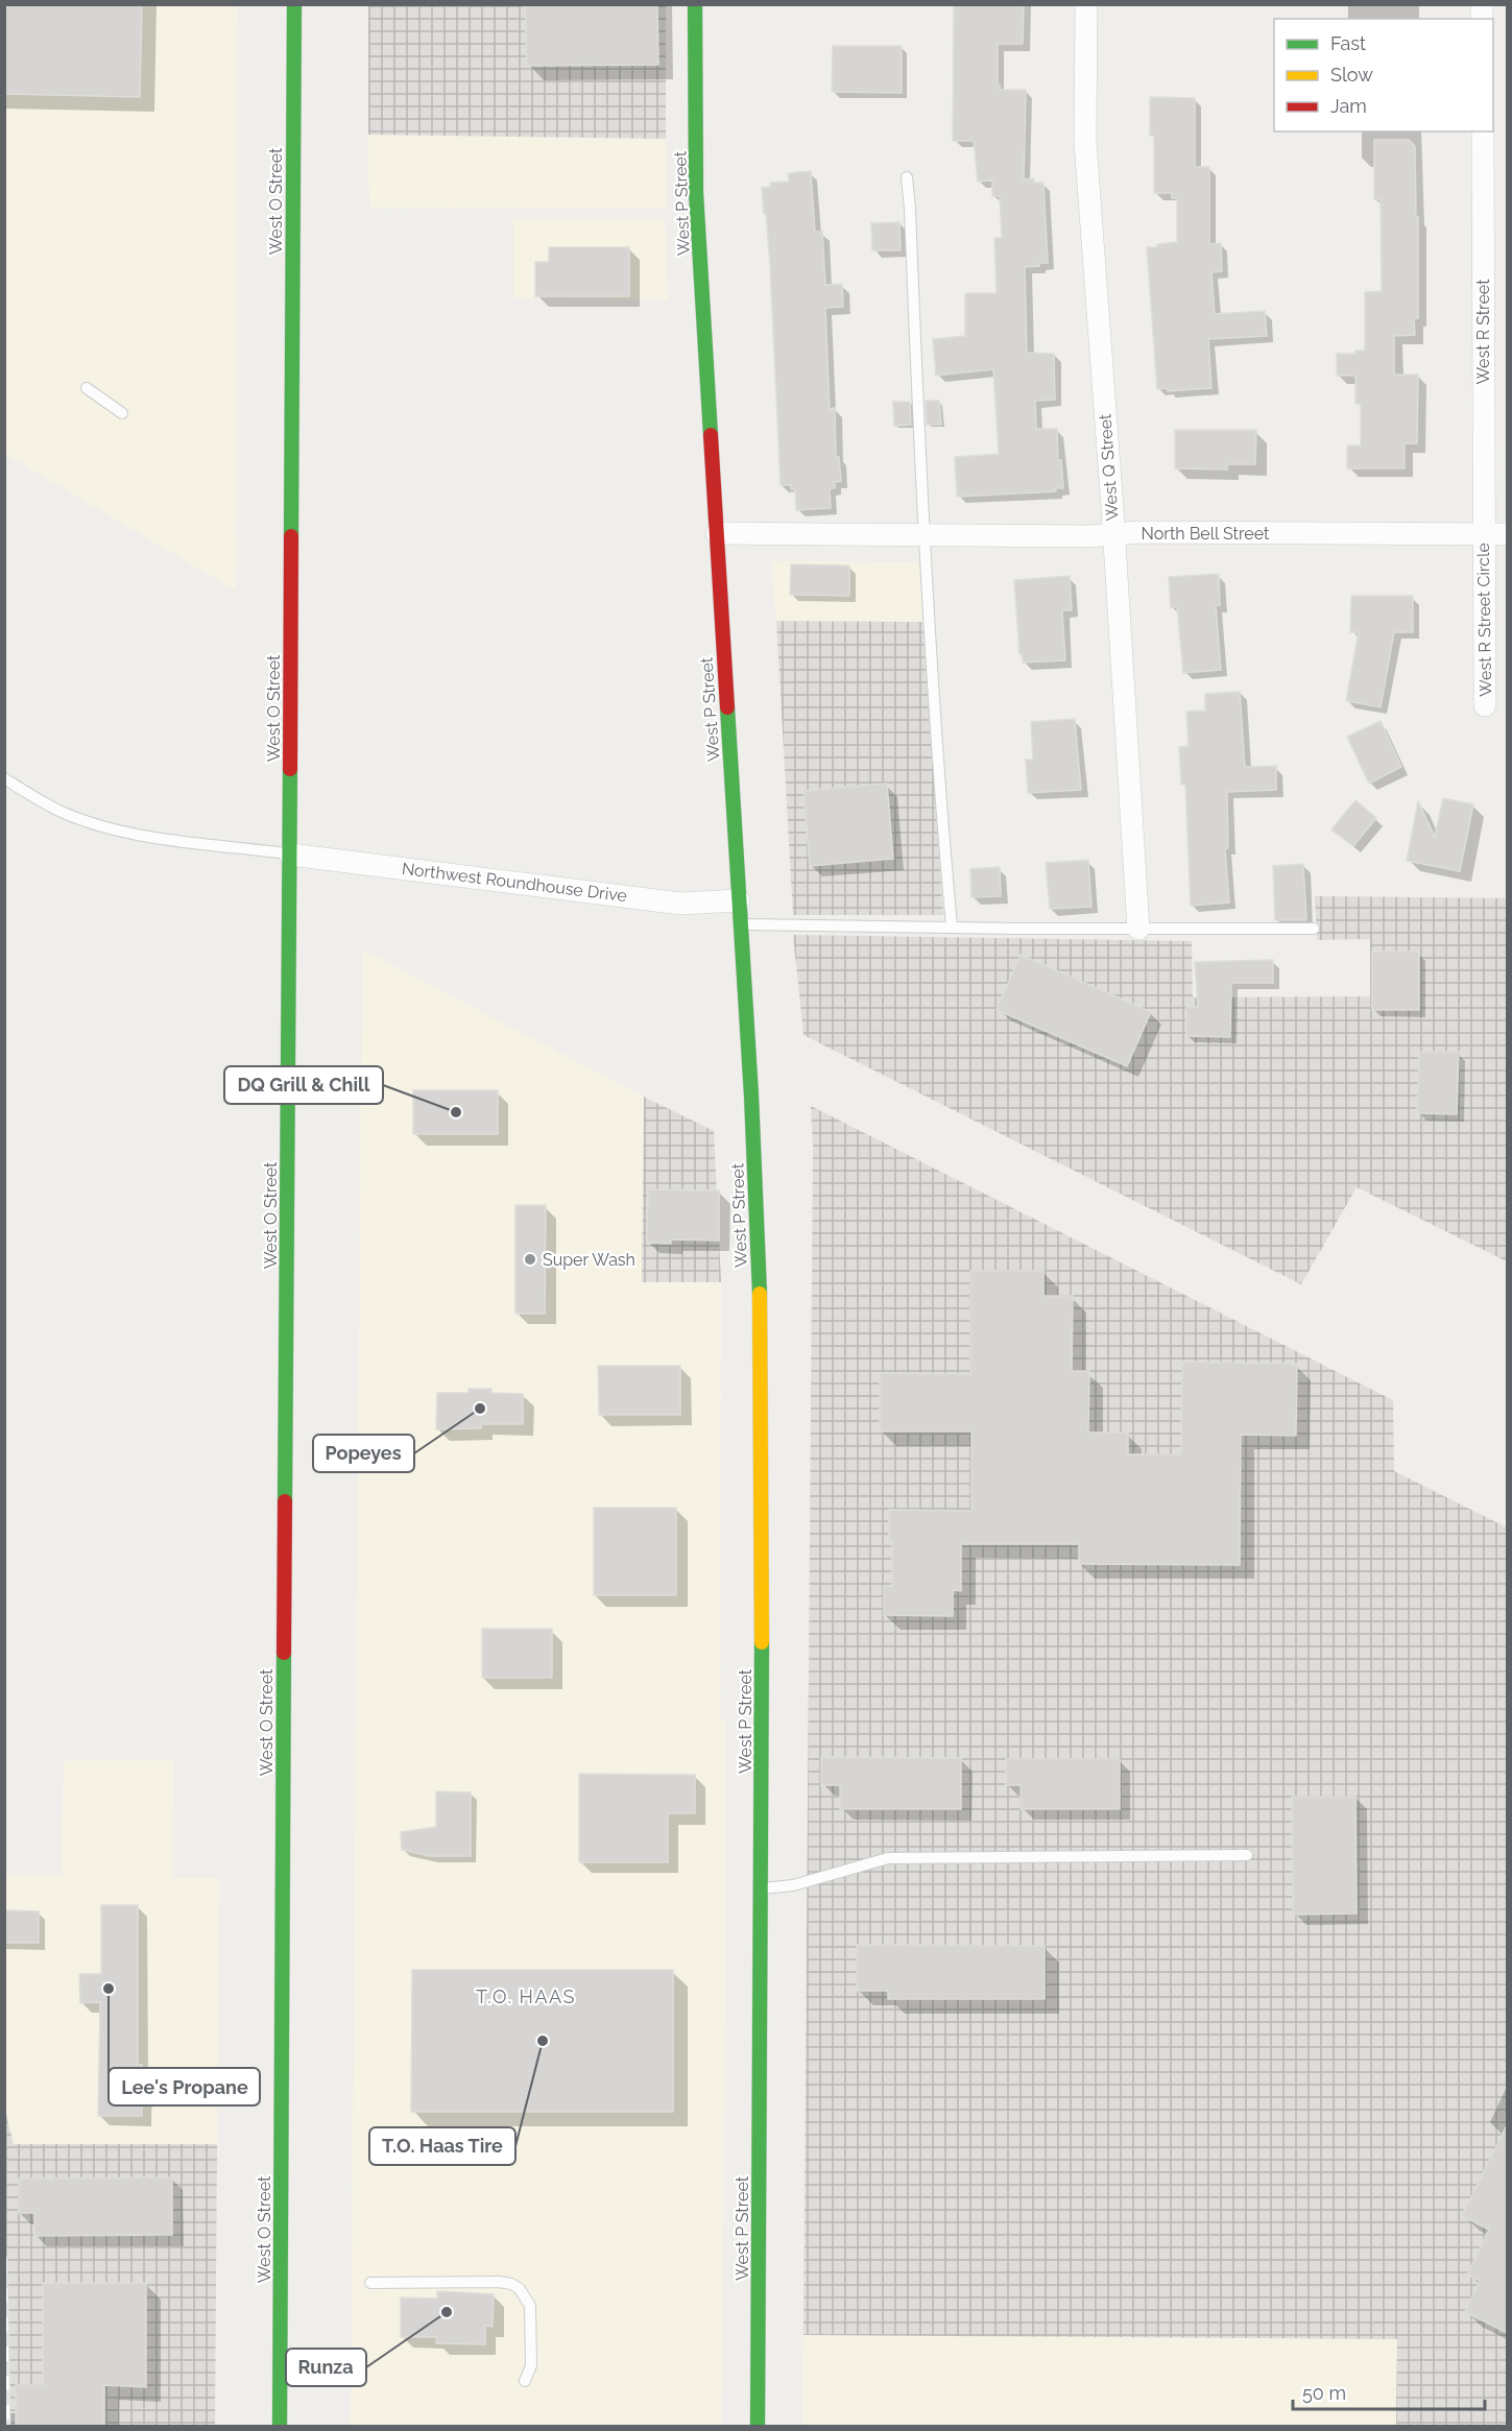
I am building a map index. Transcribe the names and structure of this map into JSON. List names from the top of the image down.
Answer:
{
  "streets": {
    "street": [
      "West O Street",
      "West P Street",
      "West R Street",
      "West Q Street",
      "North Bell Street",
      "West R Street Circle",
      "Northwest Roundhouse Drive"
    ]
  },
  "crossings": [
    ["West O Street", "Northwest Roundhouse Drive"],
    ["West P Street", "North Bell Street"],
    ["West P Street", "Northwest Roundhouse Drive"],
    ["West R Street", "North Bell Street"],
    ["West R Street", "West R Street Circle"],
    ["West Q Street", "North Bell Street"],
    ["North Bell Street", "West R Street Circle"]
  ],
  "districts": ["T.O. HAAS"],
  "places": [
    "DQ Grill & Chill",
    "Super Wash",
    "Popeyes",
    "Lee's Propane",
    "T.O. Haas Tire",
    "Runza"
  ],
  "legend": ["Fast", "Slow", "Jam"],
  "scale_bar": "50 m"
}
